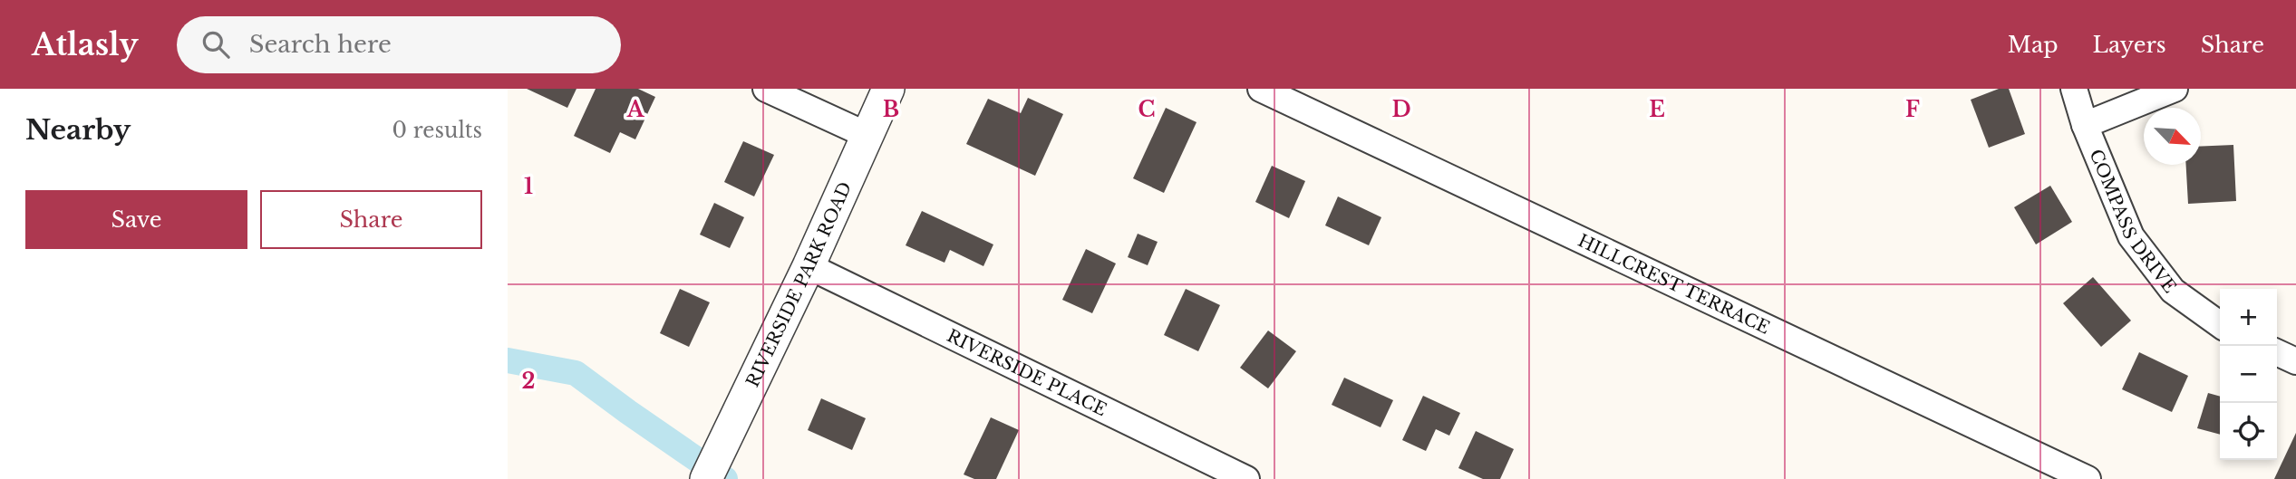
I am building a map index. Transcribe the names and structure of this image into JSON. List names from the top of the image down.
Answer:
{
  "streets": {
    "street": [
      "COMPASS DRIVE",
      "RIVERSIDE PARK ROAD",
      "HILLCREST TERRACE",
      "RIVERSIDE PLACE"
    ]
  },
  "crossings": [
    ["RIVERSIDE PARK ROAD", "RIVERSIDE PLACE"]
  ],
  "north": "bottom right",
  "page": {
    "header": "Atlasly",
    "search": "Search here",
    "nav": ["Map", "Layers", "Share"],
    "heading": ["Nearby", "0 results"],
    "buttons": ["Save", "Share"],
    "map_buttons": ["+", "−"]
  },
  "grid": {
    "columns": [
      "A",
      "B",
      "C",
      "D",
      "E",
      "F"
    ],
    "rows": ["1", "2"]
  }
}
